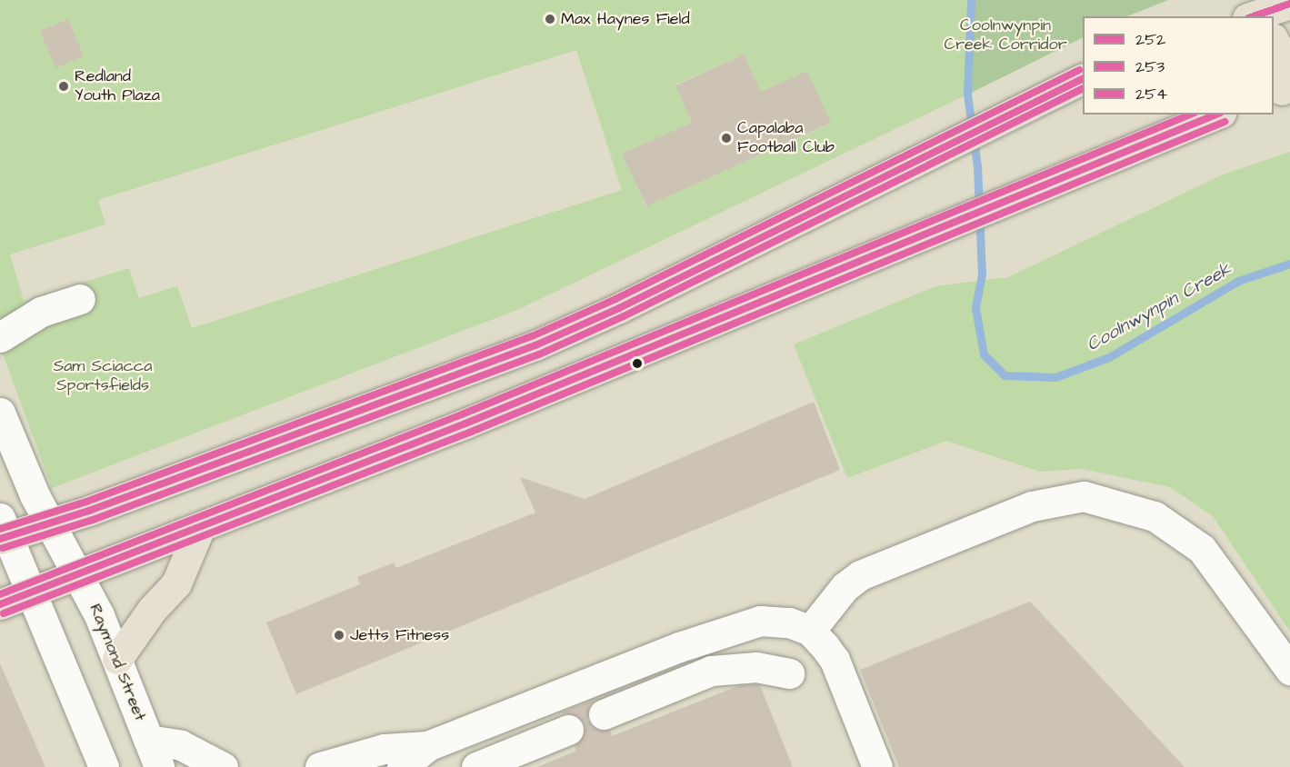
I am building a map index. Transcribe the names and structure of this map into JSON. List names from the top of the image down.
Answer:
{
  "streets": {
    "street": ["Raymond Street"]
  },
  "water": ["Coolnwynpin Creek"],
  "parks": ["Coolnwynpin Creek Corridor", "Sam Sciacca Sportsfields"],
  "places": [
    "Max Haynes Field",
    "Redland Youth Plaza",
    "Capalaba Football Club",
    "Jetts Fitness"
  ],
  "lines": ["transit line 252", "transit line 254", "transit line 253"],
  "legend": ["252", "253", "254"]
}
